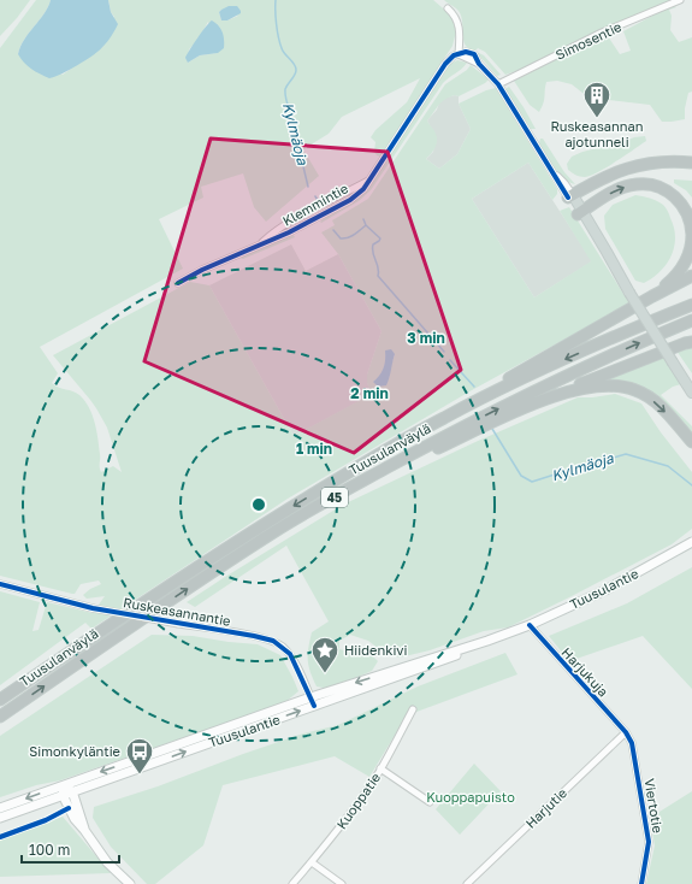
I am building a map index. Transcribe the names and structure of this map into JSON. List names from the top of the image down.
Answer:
{
  "streets": {
    "highway": ["Tuusulanväylä", "45"],
    "main road": ["Tuusulantie"],
    "street": [
      "Simosentie",
      "Klemmintie",
      "Ruskeasannantie",
      "Harjukuja",
      "Kuoppatie",
      "Viertotie",
      "Harjutie"
    ]
  },
  "crossings": [
    ["Tuusulantie", "Ruskeasannantie"],
    ["Tuusulantie", "Harjukuja"],
    ["Harjukuja", "Viertotie"],
    ["Harjukuja", "Harjutie"],
    ["Viertotie", "Harjutie"]
  ],
  "water": ["Kylmäoja"],
  "parks": ["Kuoppapuisto"],
  "places": {
    "building": ["Ruskeasannan ajotunneli"],
    "place": ["Hiidenkivi"],
    "bus stop": ["Simonkyläntie"]
  },
  "scale_bar": "100 m",
  "rings": ["3 min", "2 min", "1 min"]
}
